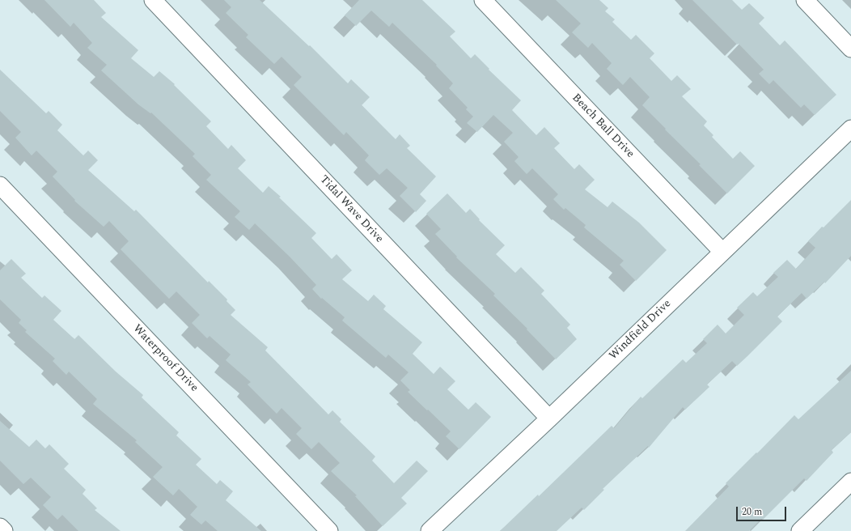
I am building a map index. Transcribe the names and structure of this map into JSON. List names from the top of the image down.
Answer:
{
  "streets": {
    "street": [
      "Beach Ball Drive",
      "Tidal Wave Drive",
      "Windfield Drive",
      "Waterproof Drive"
    ]
  },
  "crossings": [
    ["Beach Ball Drive", "Windfield Drive"],
    ["Tidal Wave Drive", "Windfield Drive"]
  ],
  "scale_bar": "20 m"
}
